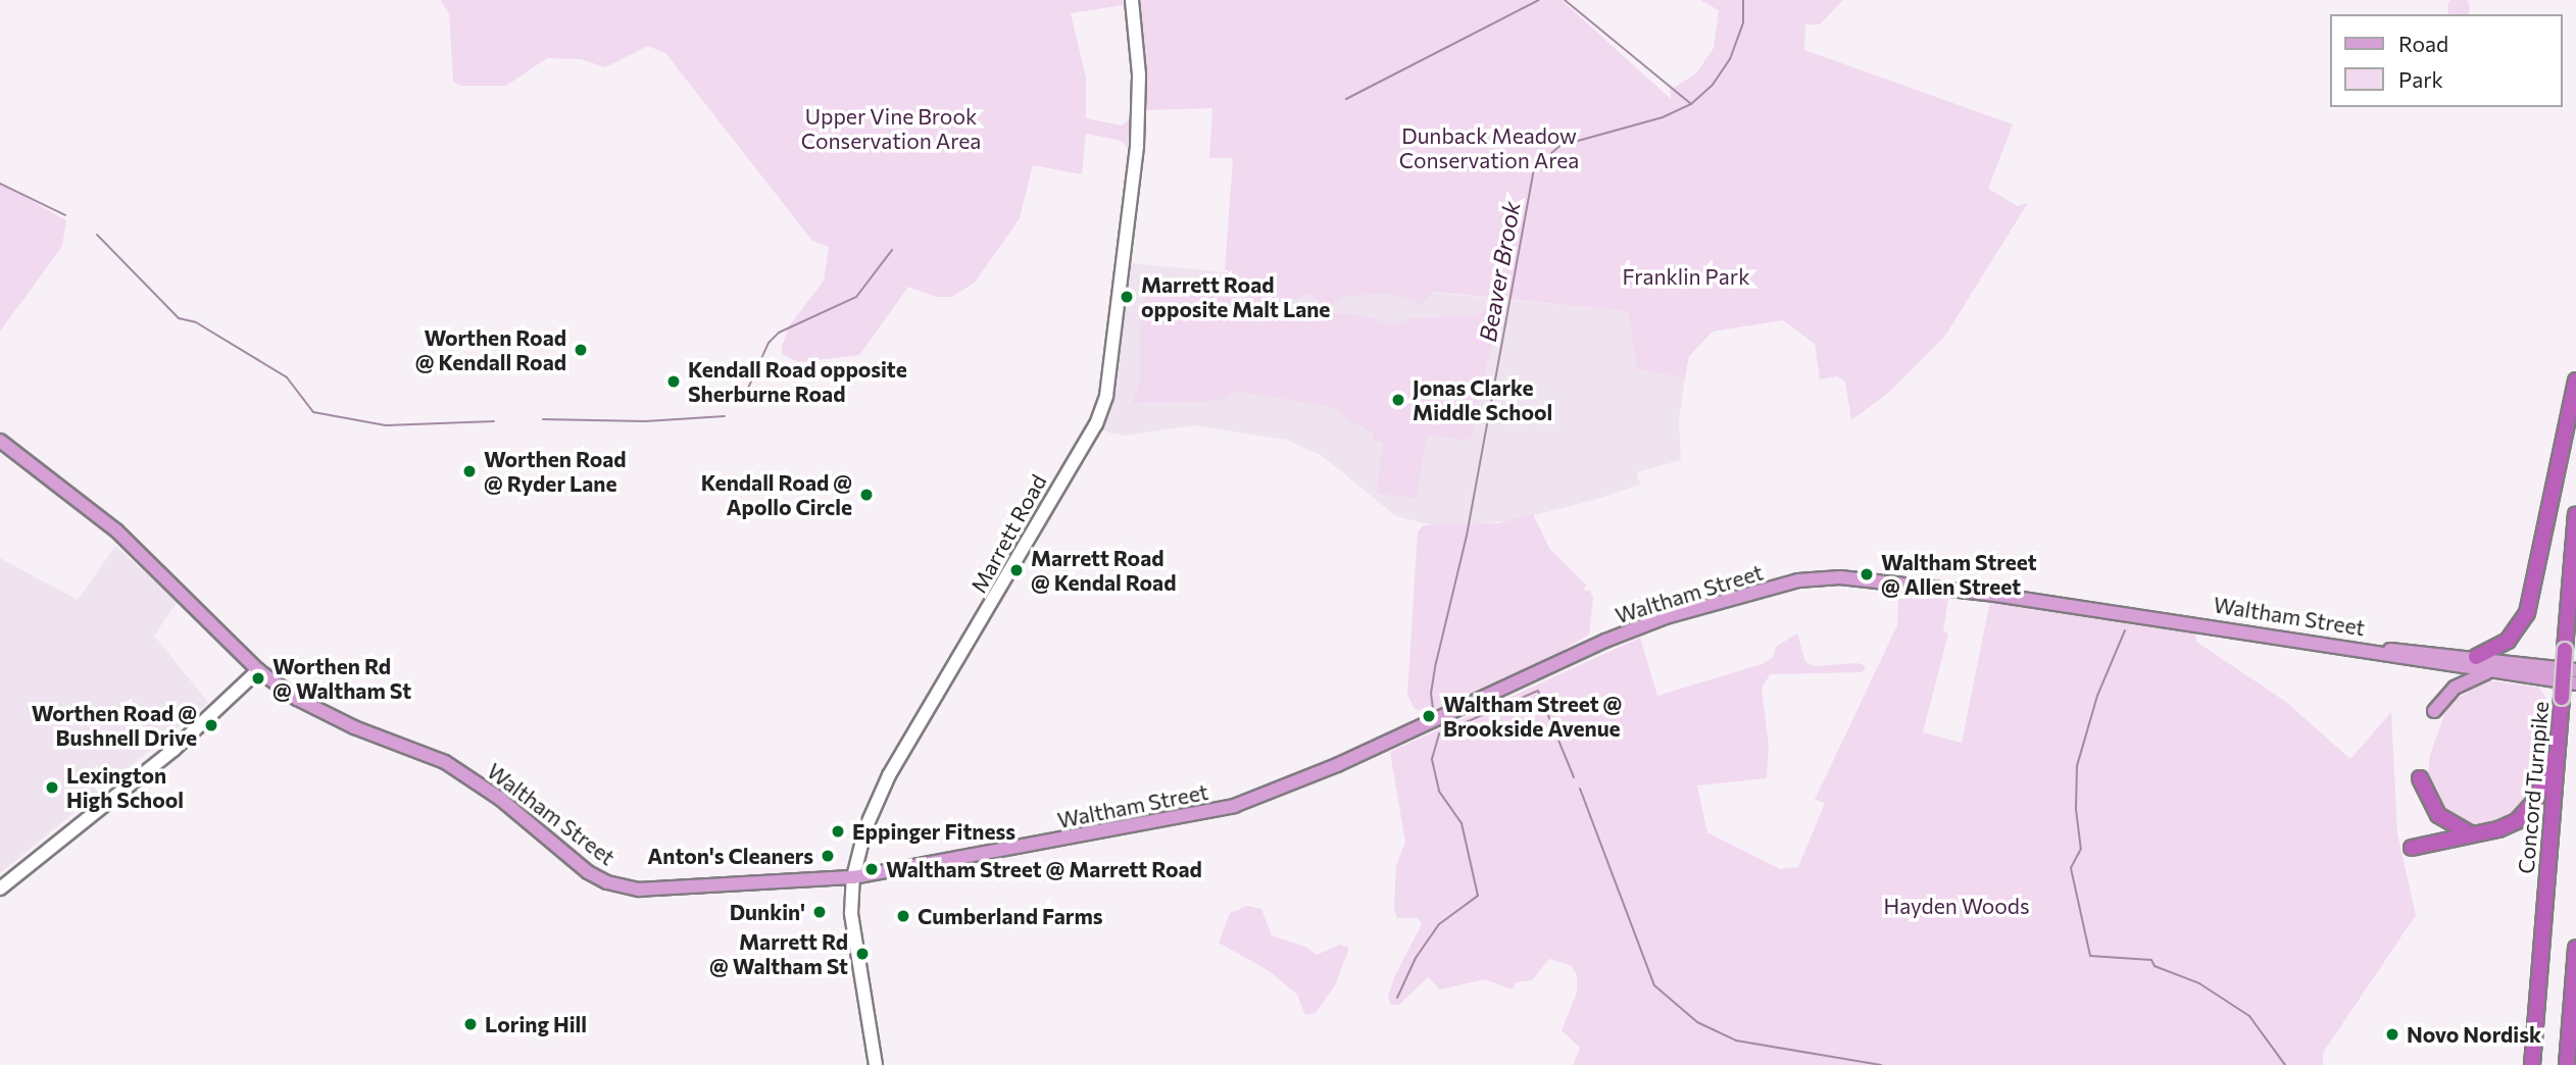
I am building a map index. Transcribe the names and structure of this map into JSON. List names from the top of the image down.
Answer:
{
  "streets": {
    "highway": ["Concord Turnpike"],
    "main road": ["Marrett Road", "Waltham Street"]
  },
  "crossings": [
    ["Marrett Road", "Waltham Street"]
  ],
  "water": ["Beaver Brook"],
  "parks": [
    "Upper Vine Brook Conservation Area",
    "Dunback Meadow Conservation Area",
    "Franklin Park",
    "Hayden Woods"
  ],
  "places": [
    "Marrett Road opposite Malt Lane",
    "Worthen Road @ Kendall Road",
    "Kendall Road opposite Sherburne Road",
    "Jonas Clarke Middle School",
    "Worthen Road @ Ryder Lane",
    "Kendall Road @ Apollo Circle",
    "Marrett Road @ Kendal Road",
    "Waltham Street @ Allen Street",
    "Worthen Rd @ Waltham St",
    "Waltham Street @ Brookside Avenue",
    "Worthen Road @ Bushnell Drive",
    "Lexington High School",
    "Eppinger Fitness",
    "Anton's Cleaners",
    "Waltham Street @ Marrett Road",
    "Dunkin'",
    "Cumberland Farms",
    "Marrett Rd @ Waltham St",
    "Loring Hill",
    "Novo Nordisk"
  ],
  "legend": ["Road", "Park"]
}
